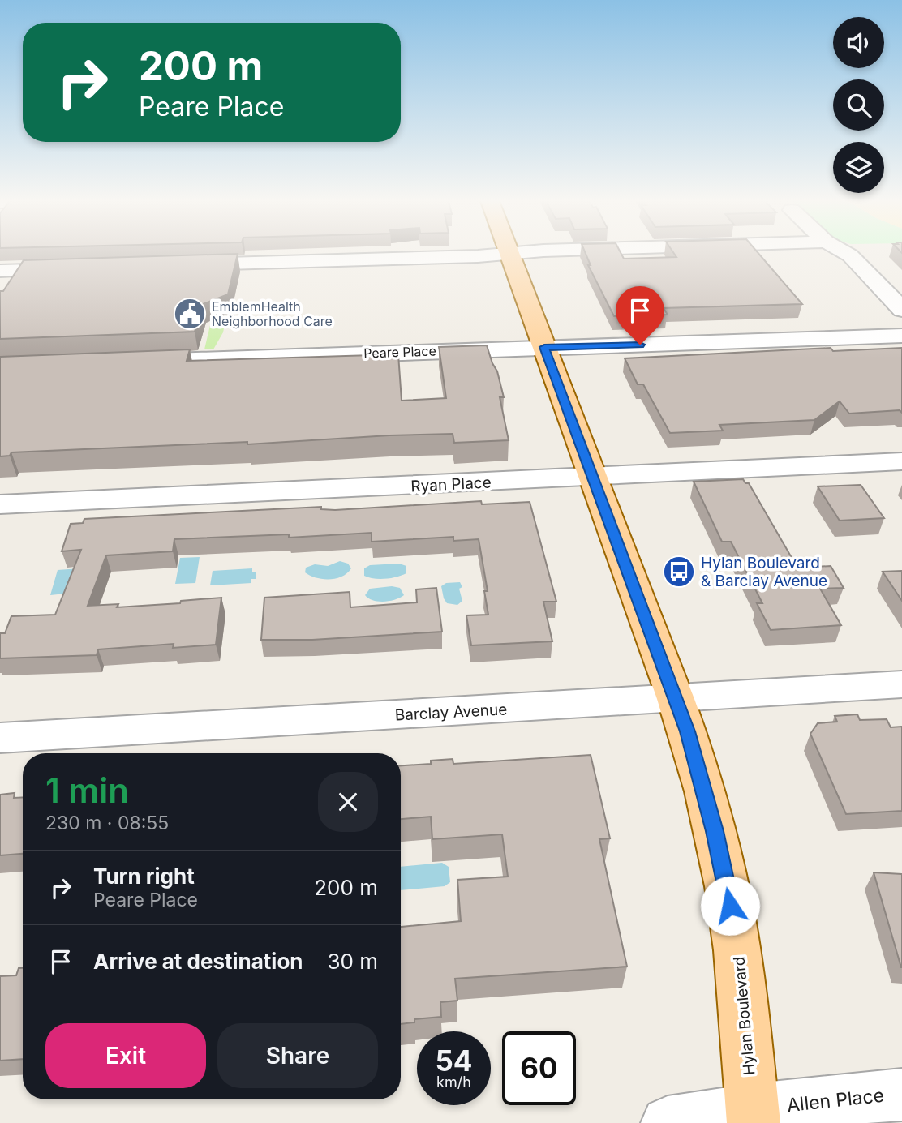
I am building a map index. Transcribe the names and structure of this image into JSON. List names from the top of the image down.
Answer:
{
  "streets": {
    "main road": ["Hylan Boulevard"],
    "street": [
      "Peare Place",
      "Ryan Place",
      "Barclay Avenue",
      "Allen Place"
    ]
  },
  "crossings": [
    ["Peare Place", "Hylan Boulevard"],
    ["Ryan Place", "Hylan Boulevard"],
    ["Barclay Avenue", "Hylan Boulevard"],
    ["Hylan Boulevard", "Allen Place"]
  ],
  "places": {
    "public building": ["EmblemHealth Neighborhood Care"],
    "bus stop": ["Hylan Boulevard & Barclay Avenue"]
  },
  "page": {
    "turn": ["200 m", "Peare Place"],
    "heading": ["1 min", "230 m · 08:55"],
    "list": [
      {
        "name": "Turn right",
        "note": "Peare Place",
        "value": "200 m"
      },
      {
        "name": "Arrive at destination",
        "value": "30 m"
      }
    ],
    "buttons": ["Exit", "Share"],
    "speed": "54 km/h",
    "limit": "60"
  }
}
